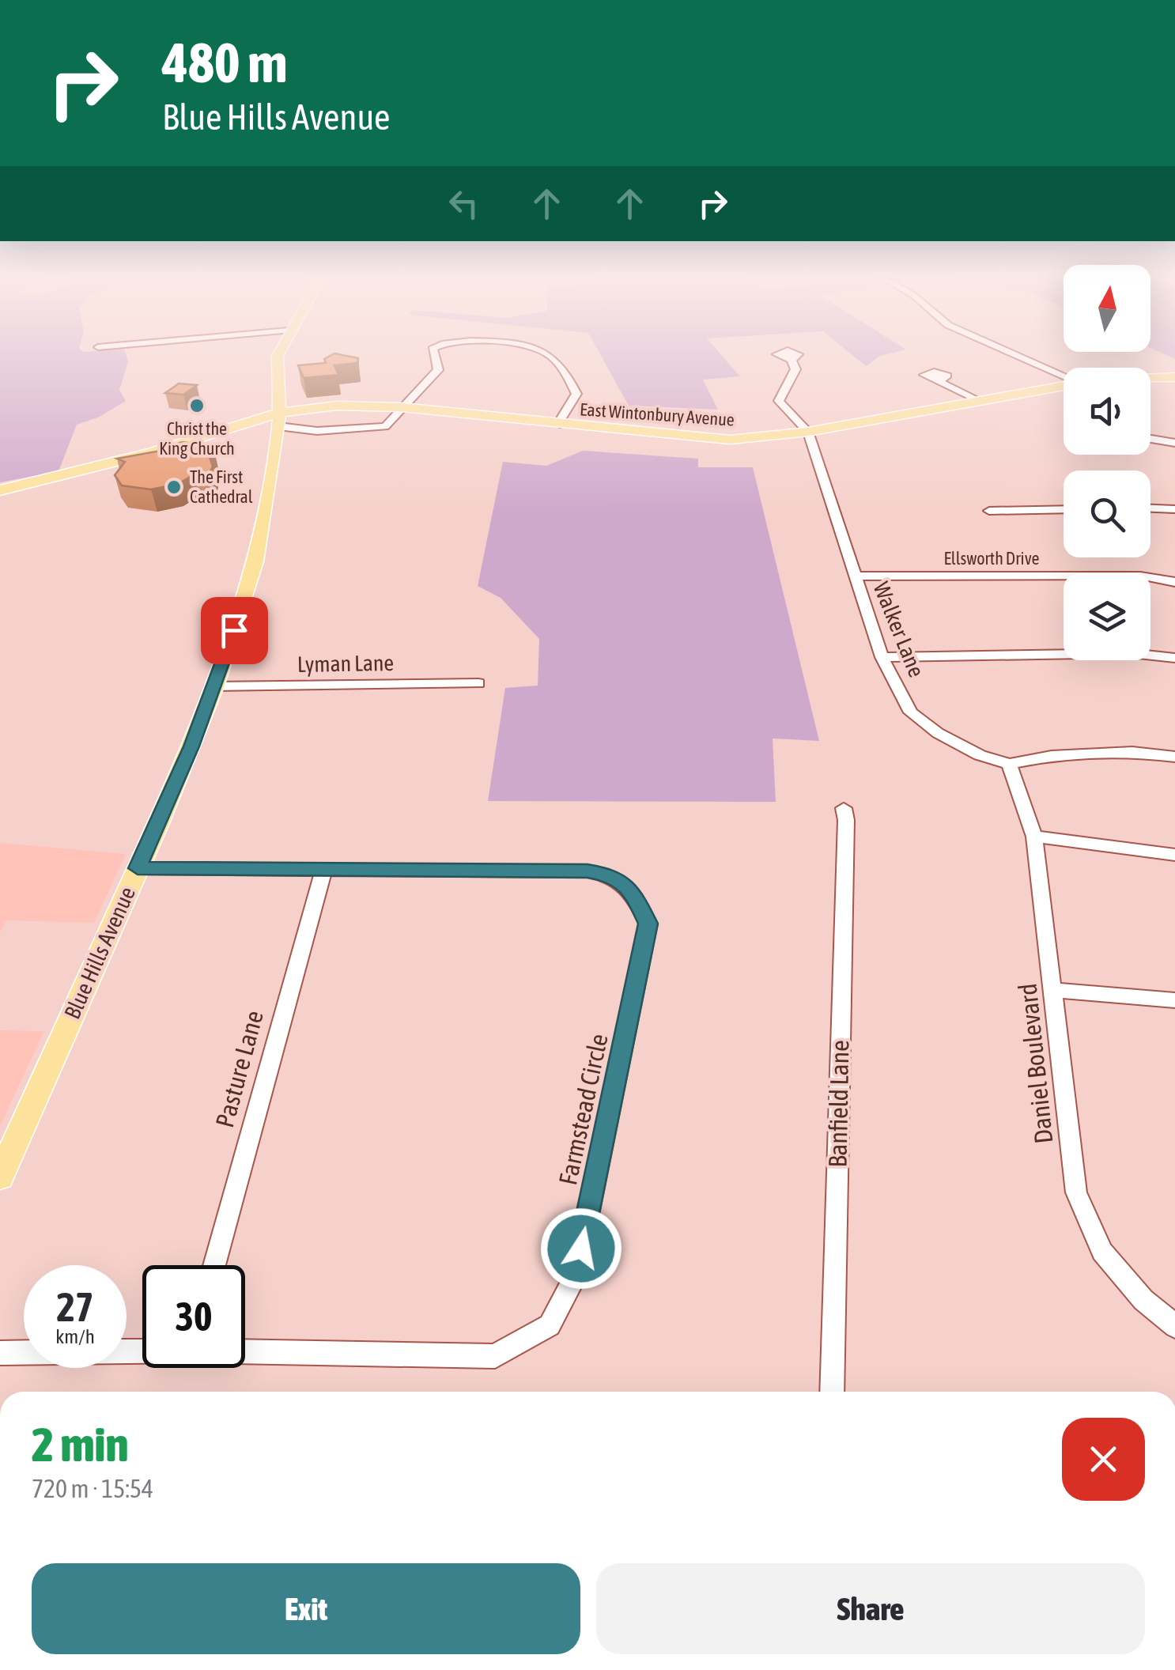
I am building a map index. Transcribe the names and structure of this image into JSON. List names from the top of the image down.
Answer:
{
  "streets": {
    "main road": ["East Wintonbury Avenue", "Blue Hills Avenue"],
    "street": [
      "Ellsworth Drive",
      "Walker Lane",
      "Lyman Lane",
      "Daniel Boulevard",
      "Pasture Lane",
      "Banfield Lane",
      "Farmstead Circle"
    ]
  },
  "crossings": [
    ["East Wintonbury Avenue", "Walker Lane"],
    ["East Wintonbury Avenue", "Blue Hills Avenue"],
    ["Ellsworth Drive", "Walker Lane"],
    ["Walker Lane", "Daniel Boulevard"],
    ["Lyman Lane", "Blue Hills Avenue"],
    ["Blue Hills Avenue", "Farmstead Circle"],
    ["Pasture Lane", "Farmstead Circle"]
  ],
  "places": ["Christ the King Church", "The First Cathedral"],
  "north": "top",
  "page": {
    "turn": ["480 m", "Blue Hills Avenue"],
    "speed": "27 km/h",
    "limit": "30",
    "heading": ["2 min", "720 m · 15:54"],
    "buttons": ["Exit", "Share"]
  }
}
